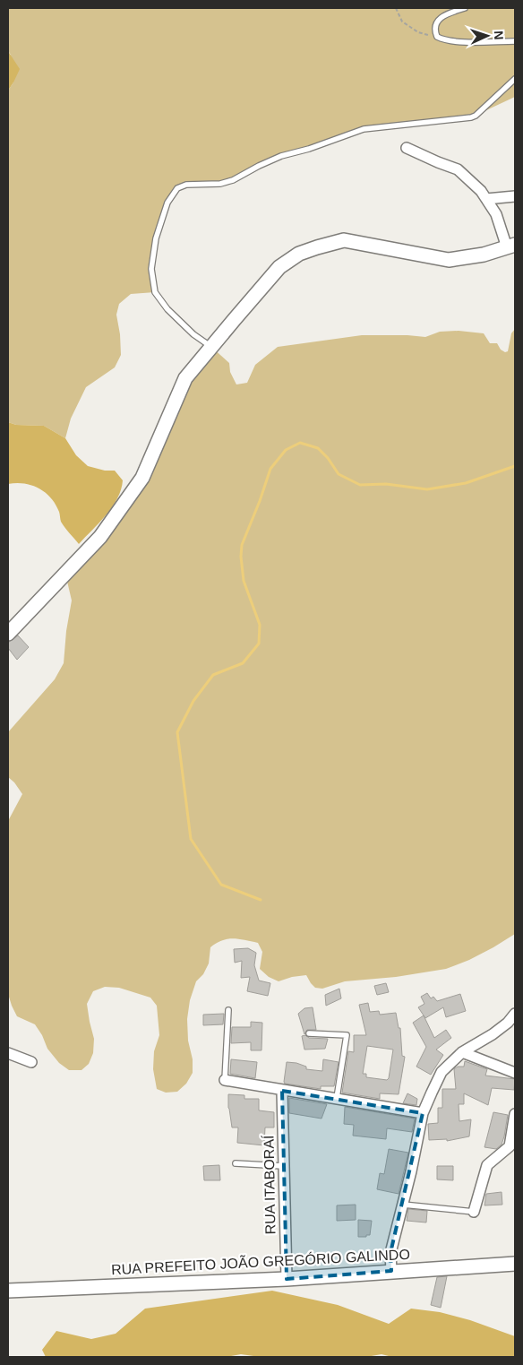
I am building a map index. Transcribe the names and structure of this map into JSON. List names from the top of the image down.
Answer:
{
  "streets": {
    "main road": ["RUA PREFEITO JOÃO GREGÓRIO GALINDO"],
    "street": ["RUA ITABORAÍ"]
  },
  "crossings": [
    ["RUA ITABORAÍ", "RUA PREFEITO JOÃO GREGÓRIO GALINDO"]
  ],
  "north": "right"
}
